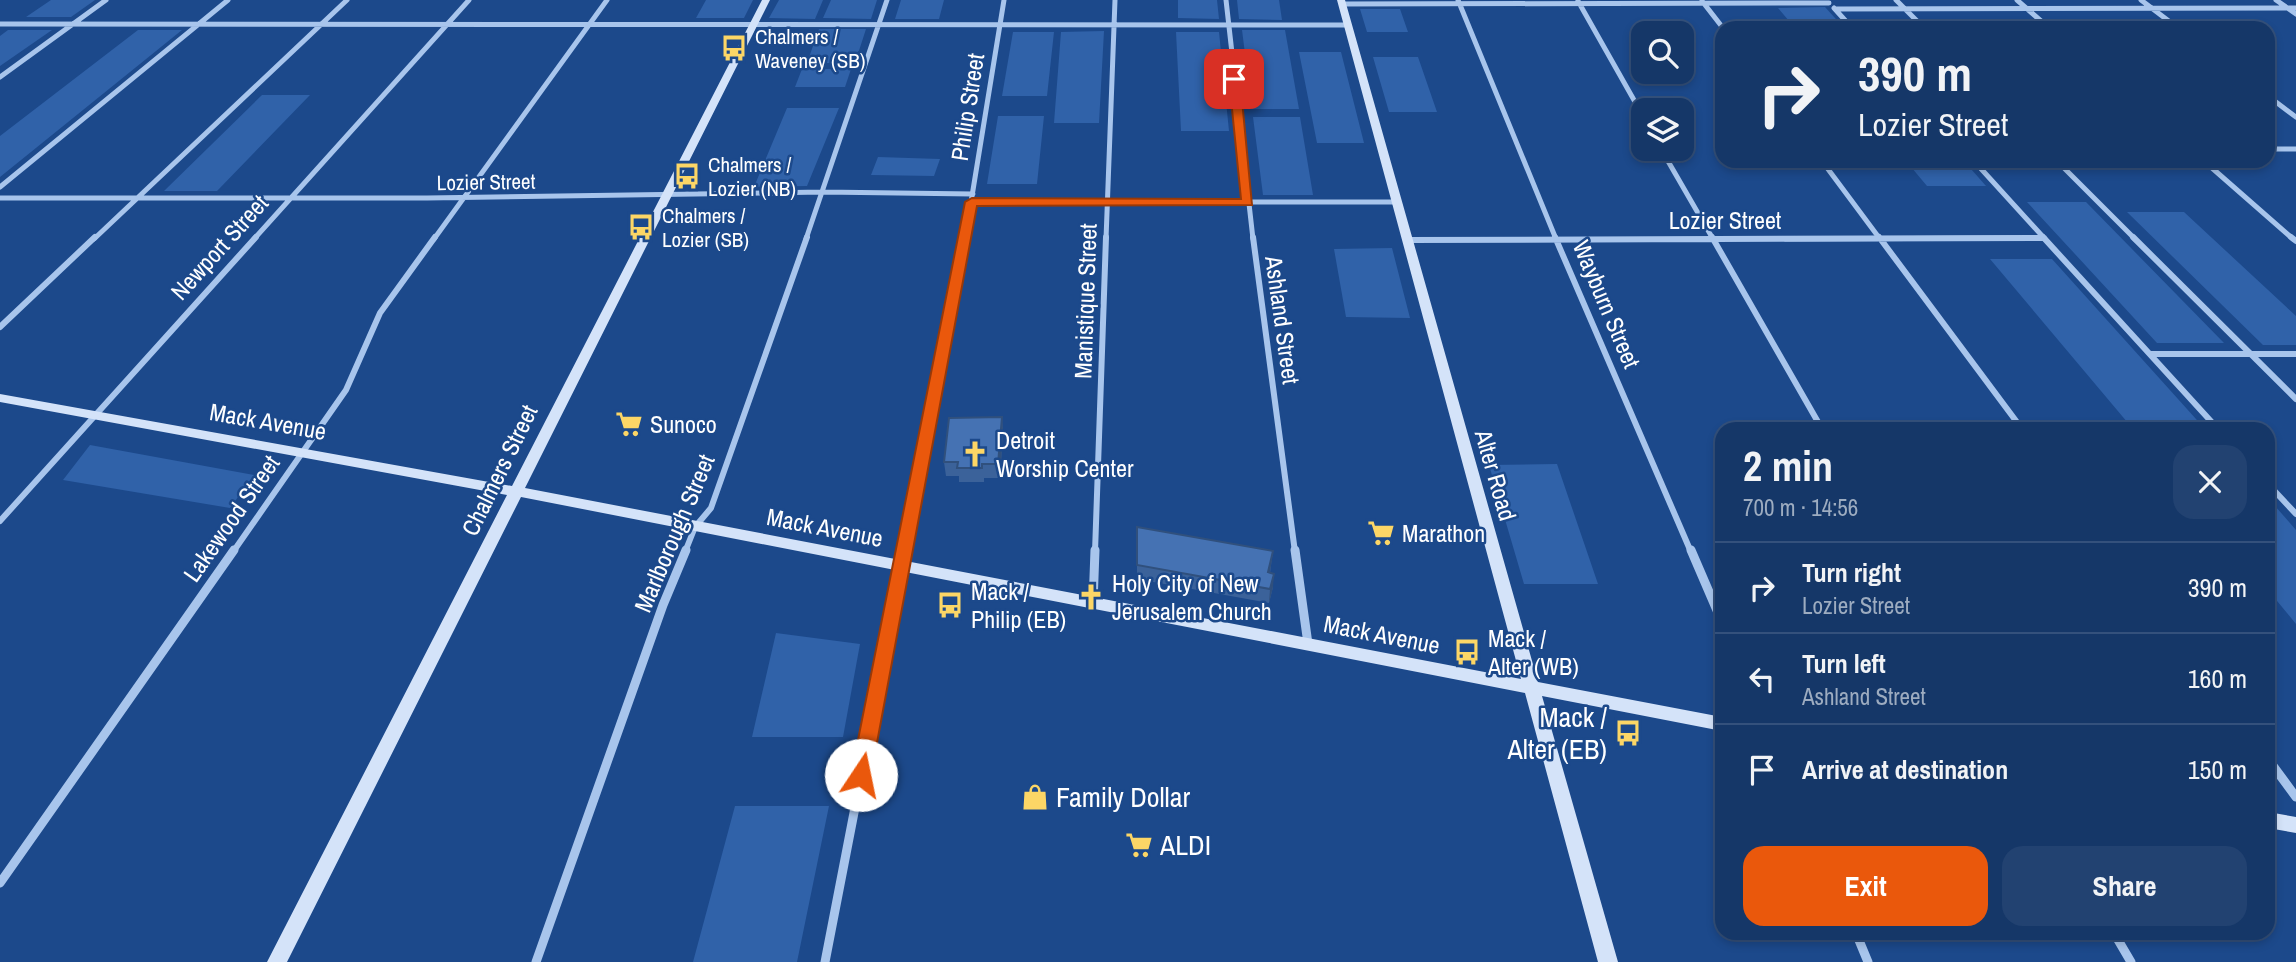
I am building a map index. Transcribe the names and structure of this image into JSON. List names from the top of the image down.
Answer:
{
  "streets": {
    "street": [
      "Philip Street",
      "Lozier Street",
      "Newport Street",
      "Manistique Street",
      "Wayburn Street",
      "Ashland Street",
      "Mack Avenue",
      "Chalmers Street",
      "Alter Road",
      "Lakewood Street",
      "Marlborough Street"
    ]
  },
  "crossings": [
    ["Philip Street", "Lozier Street"],
    ["Philip Street", "Mack Avenue"],
    ["Lozier Street", "Newport Street"],
    ["Lozier Street", "Manistique Street"],
    ["Lozier Street", "Wayburn Street"],
    ["Lozier Street", "Ashland Street"],
    ["Lozier Street", "Chalmers Street"],
    ["Lozier Street", "Alter Road"],
    ["Lozier Street", "Lakewood Street"],
    ["Lozier Street", "Marlborough Street"],
    ["Newport Street", "Mack Avenue"],
    ["Manistique Street", "Mack Avenue"],
    ["Ashland Street", "Mack Avenue"],
    ["Mack Avenue", "Chalmers Street"],
    ["Mack Avenue", "Alter Road"],
    ["Mack Avenue", "Lakewood Street"],
    ["Mack Avenue", "Marlborough Street"]
  ],
  "places": {
    "bus stop": [
      "Chalmers / Waveney (SB)",
      "Chalmers / Lozier (NB)",
      "Chalmers / Lozier (SB)",
      "Mack / Philip (EB)",
      "Mack / Alter (WB)",
      "Mack / Alter (EB)"
    ],
    "supermarket": ["Sunoco", "Marathon", "ALDI"],
    "church": ["Detroit Worship Center", "Holy City of New Jerusalem Church"],
    "shop": ["Family Dollar"]
  },
  "page": {
    "turn": ["390 m", "Lozier Street"],
    "heading": ["2 min", "700 m · 14:56"],
    "list": [
      {
        "name": "Turn right",
        "note": "Lozier Street",
        "value": "390 m"
      },
      {
        "name": "Turn left",
        "note": "Ashland Street",
        "value": "160 m"
      },
      {
        "name": "Arrive at destination",
        "value": "150 m"
      }
    ],
    "buttons": ["Exit", "Share"]
  }
}
